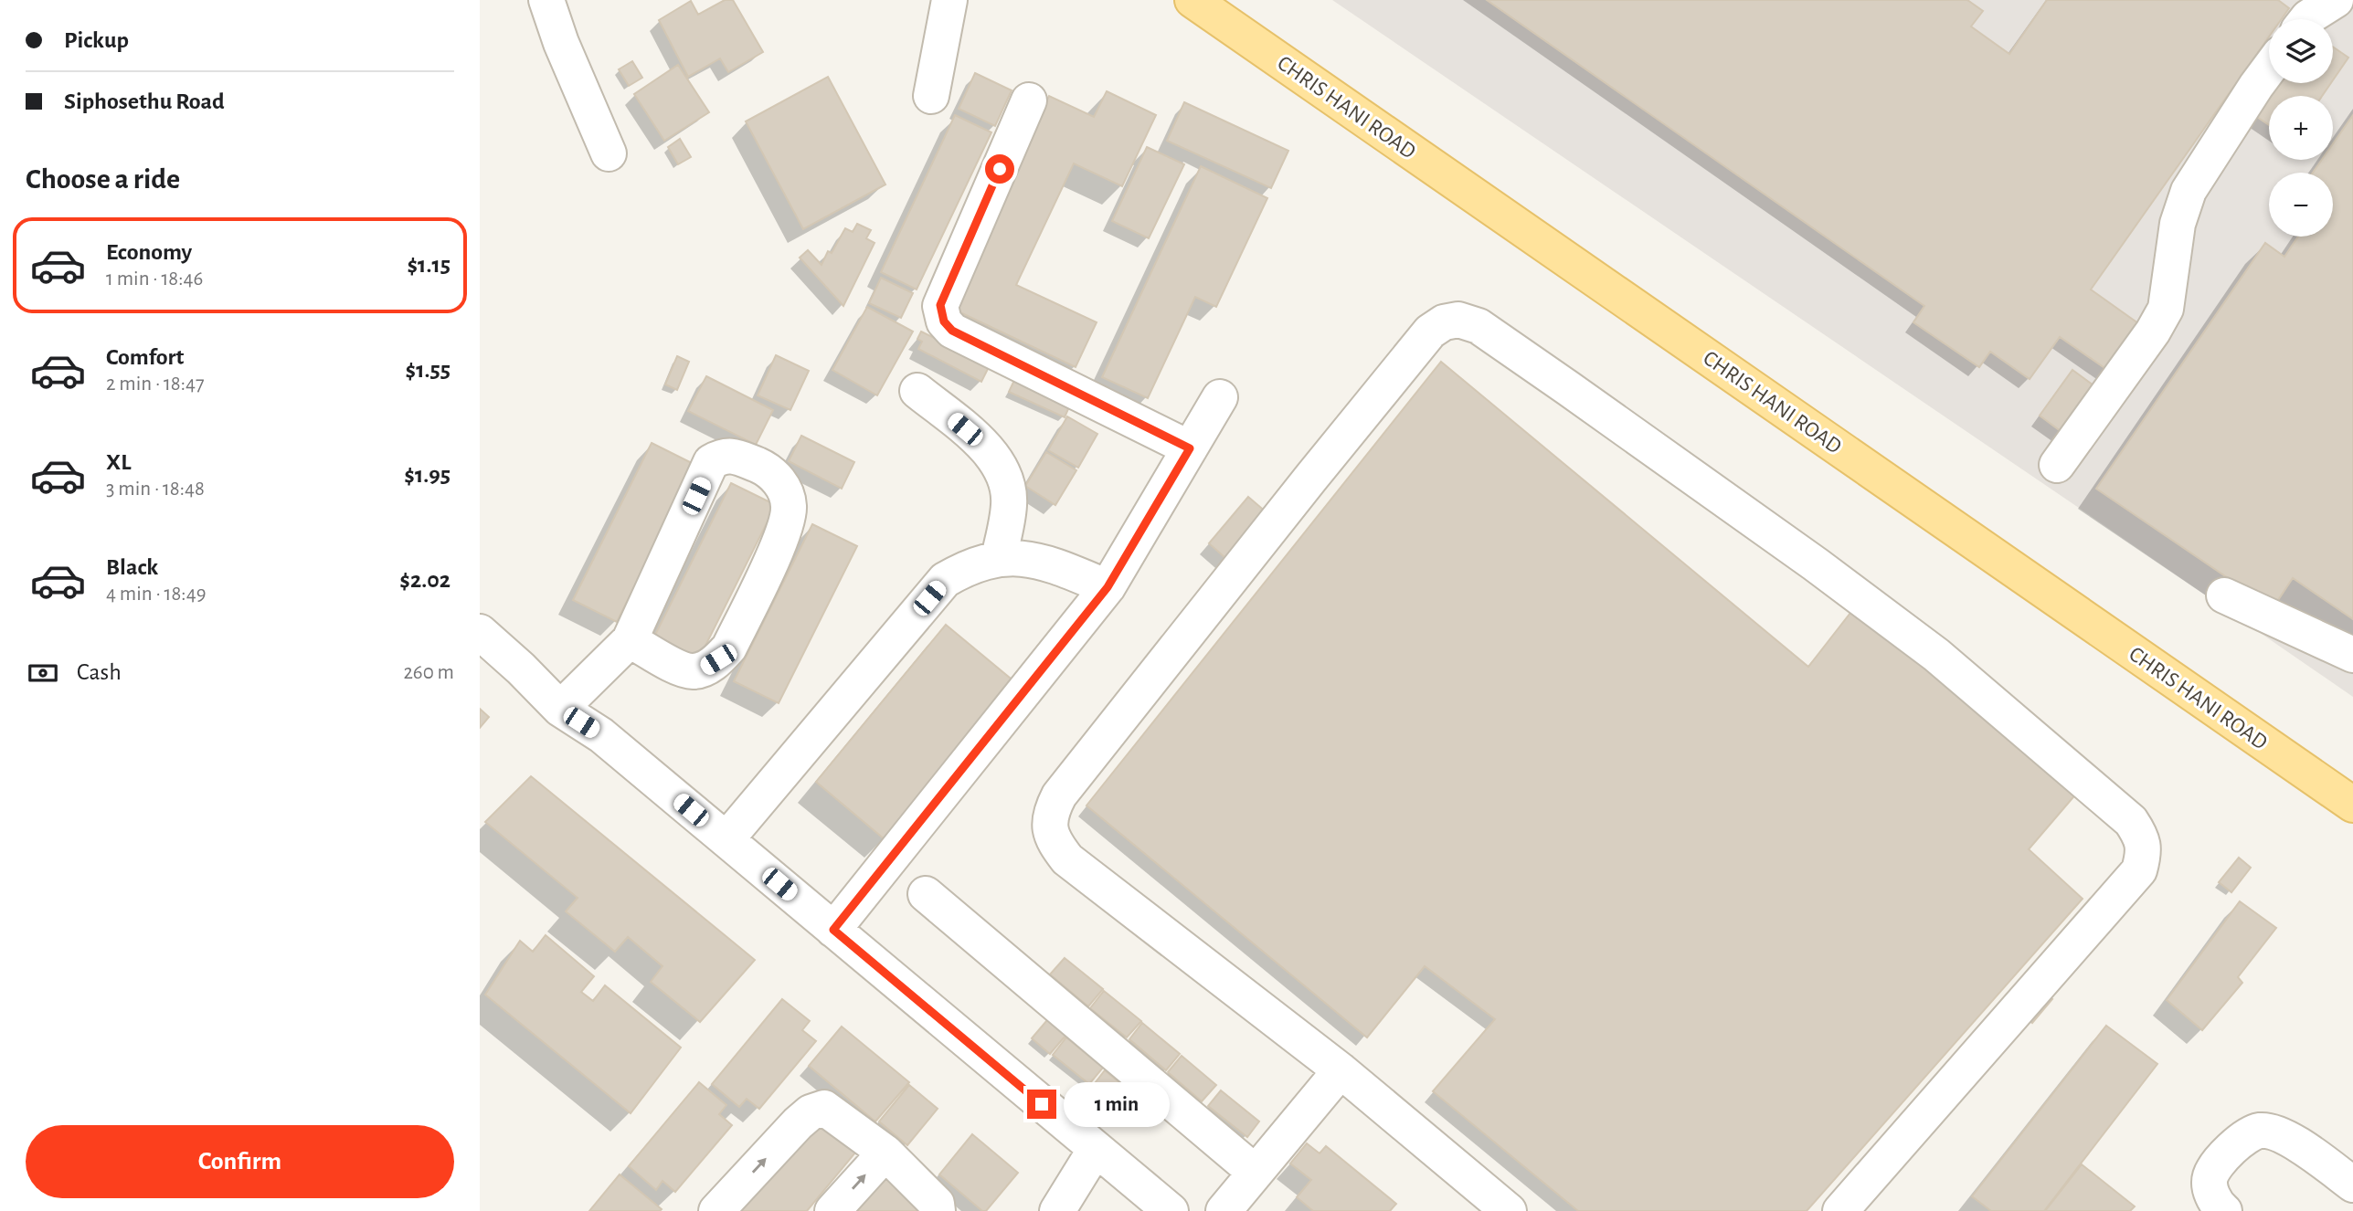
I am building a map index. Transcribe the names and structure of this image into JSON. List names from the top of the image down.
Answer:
{
  "streets": {
    "main road": ["CHRIS HANI ROAD"]
  },
  "page": {
    "banner": ["Pickup", "Siphosethu Road"],
    "map_buttons": ["+", "−"],
    "heading": "Choose a ride",
    "list": [
      {
        "name": "Economy",
        "note": "1 min · 18:46",
        "value": "$1.15"
      },
      {
        "name": "Comfort",
        "note": "2 min · 18:47",
        "value": "$1.55"
      },
      {
        "name": "XL",
        "note": "3 min · 18:48",
        "value": "$1.95"
      },
      {
        "name": "Black",
        "note": "4 min · 18:49",
        "value": "$2.02"
      }
    ],
    "pay": ["Cash", "260 m"],
    "bubble": "1 min",
    "buttons": "Confirm"
  }
}
